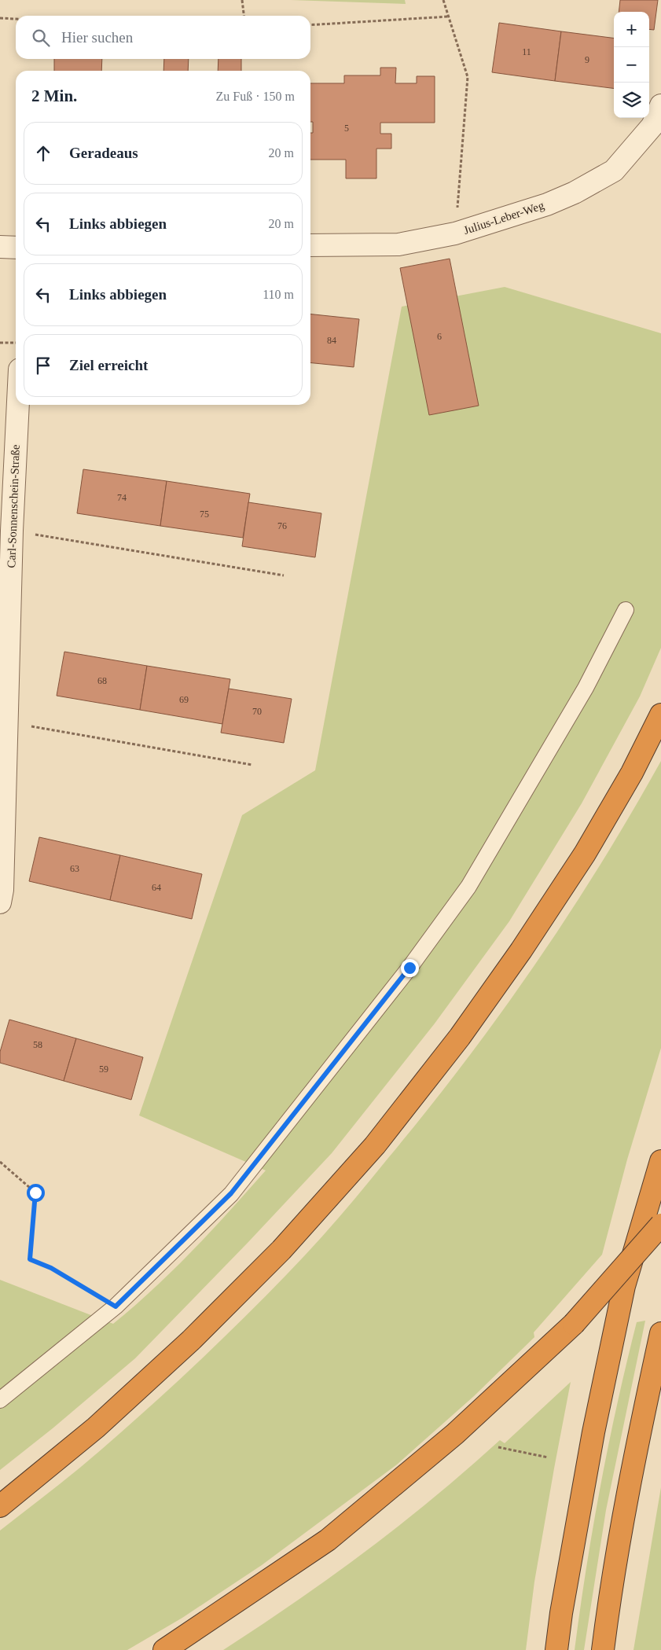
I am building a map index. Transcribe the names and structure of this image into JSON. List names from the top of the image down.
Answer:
{
  "streets": {
    "street": ["Julius-Leber-Weg", "Carl-Sonnenschein-Straße"]
  },
  "house_numbers": [
    "11",
    "9",
    "5",
    "6",
    "84",
    "74",
    "75",
    "76",
    "68",
    "69",
    "70",
    "63",
    "64",
    "58",
    "59"
  ],
  "page": {
    "map_buttons": ["+", "−"],
    "search": "Hier suchen",
    "heading": ["2 Min.", "Zu Fuß · 150 m"],
    "list": [
      ["Geradeaus", "20 m"],
      ["Links abbiegen", "20 m"],
      ["Links abbiegen", "110 m"],
      "Ziel erreicht"
    ]
  }
}
